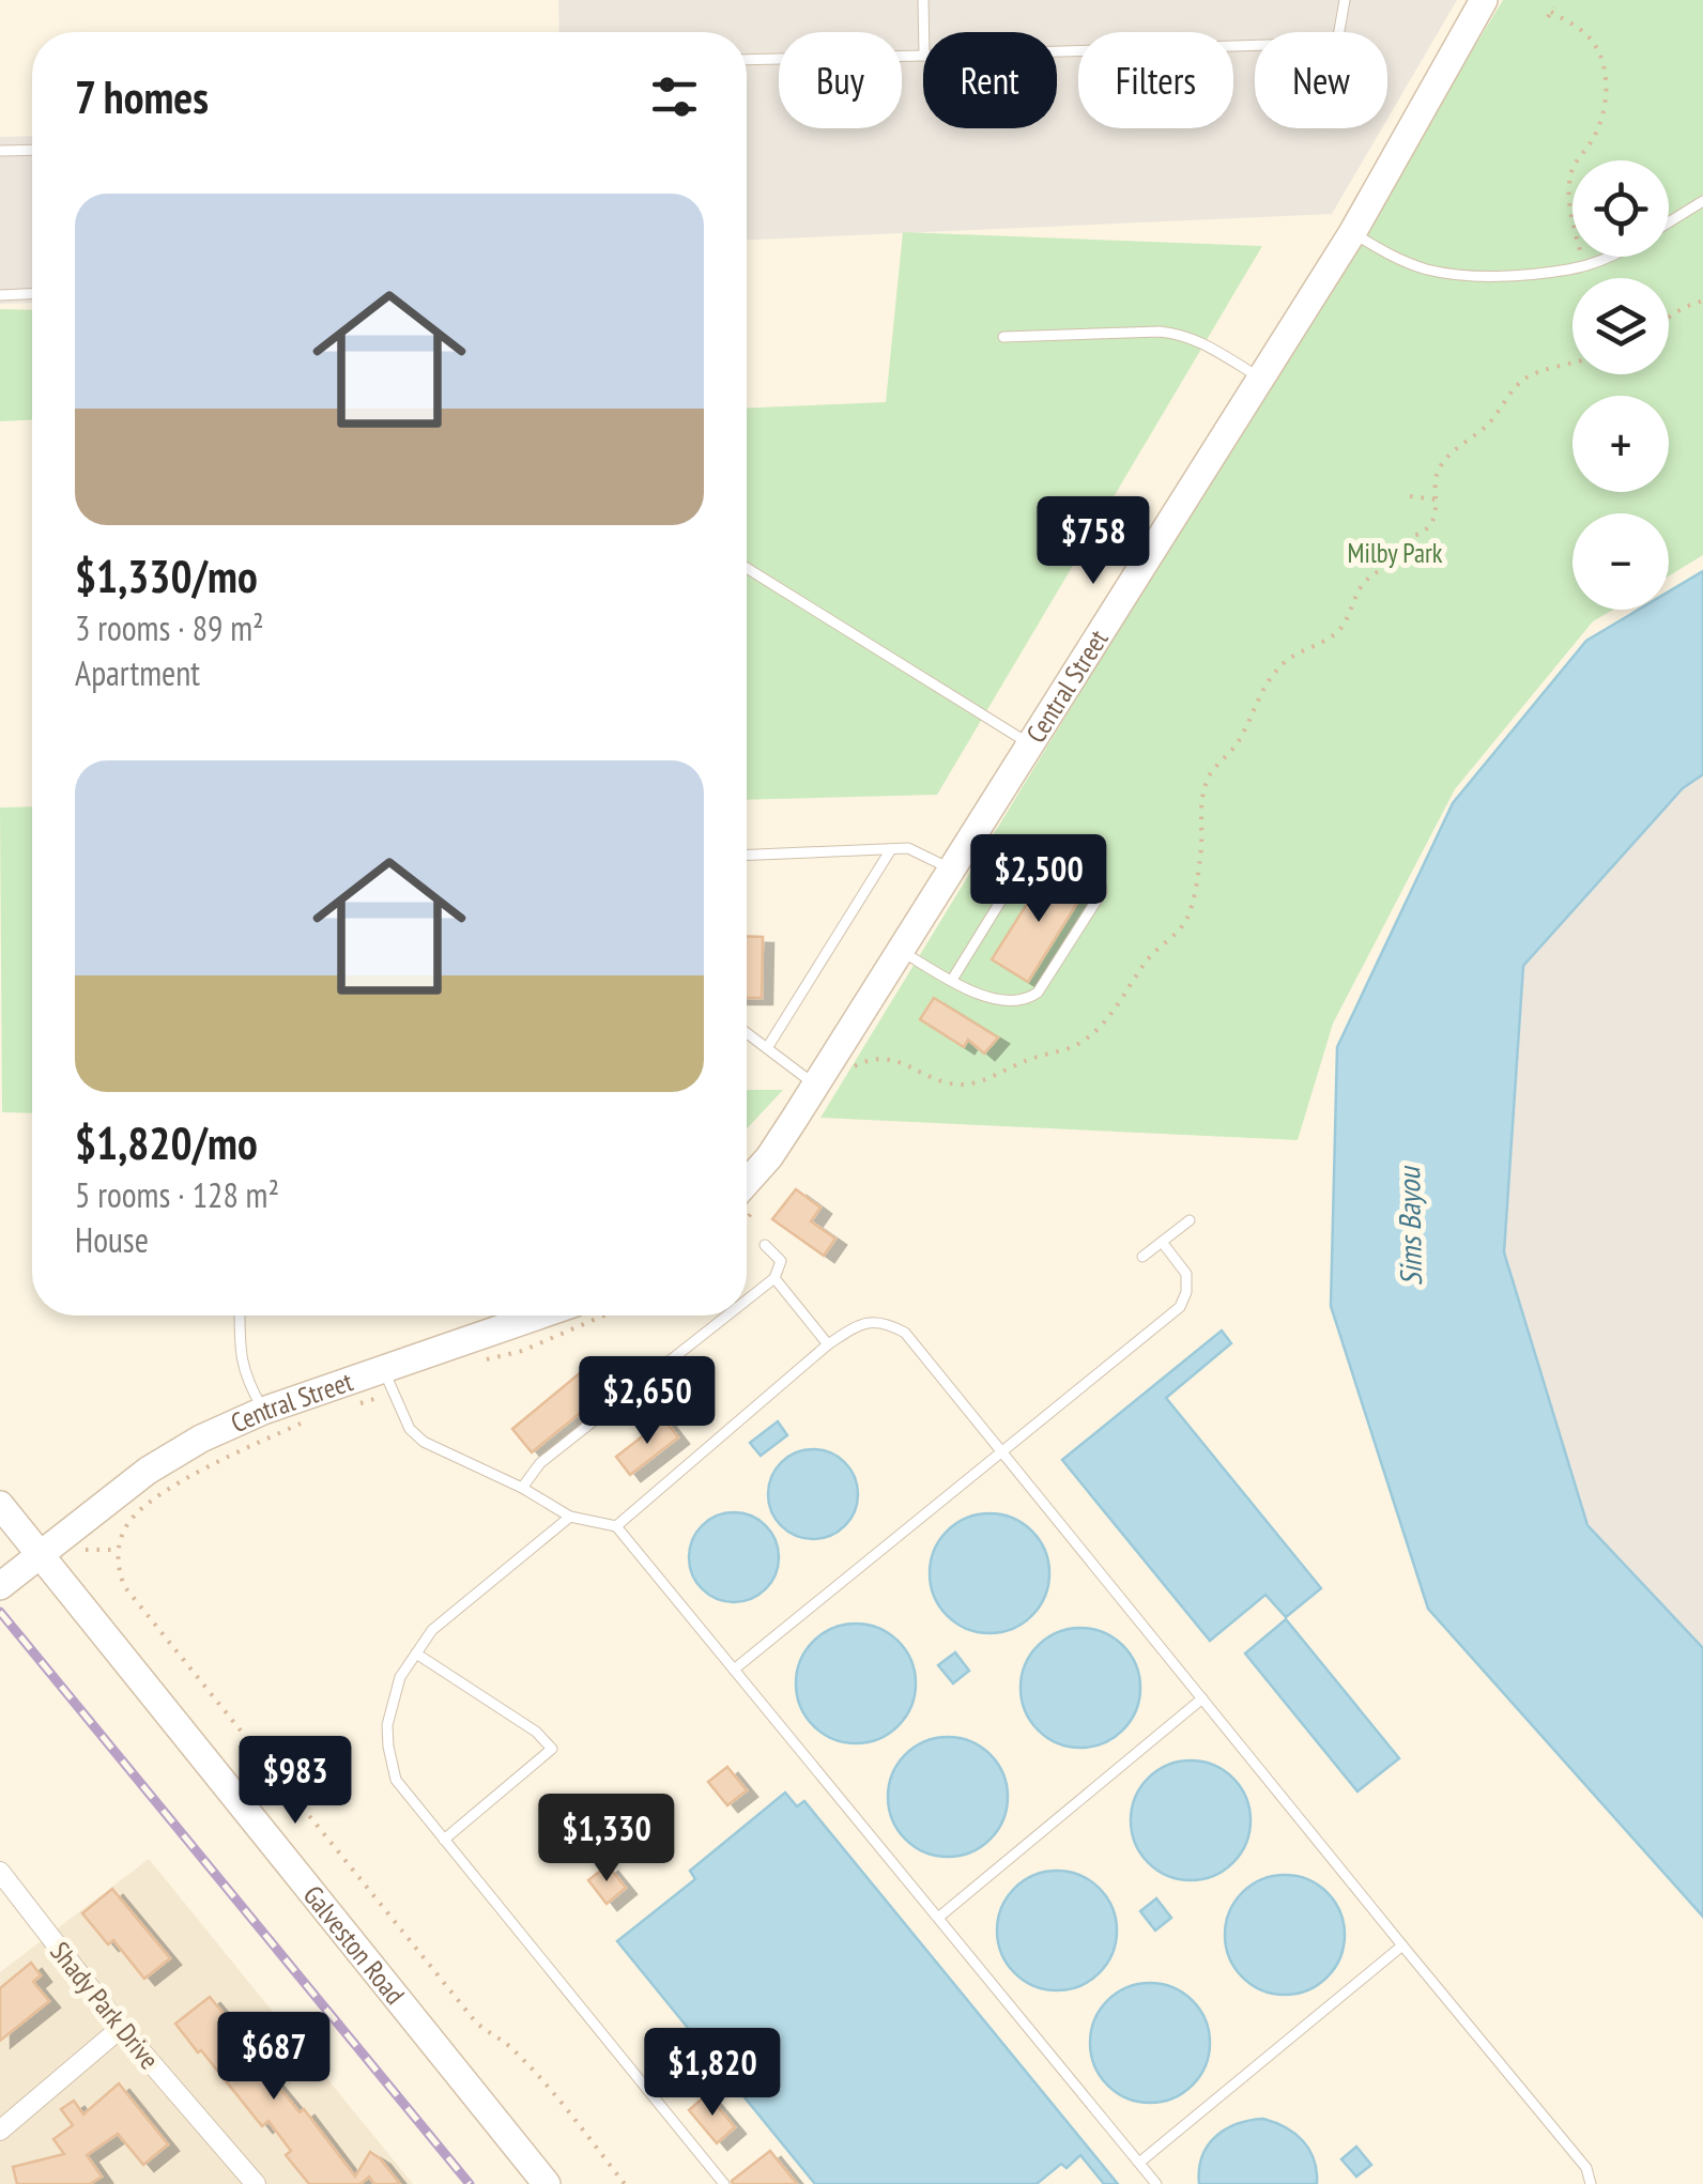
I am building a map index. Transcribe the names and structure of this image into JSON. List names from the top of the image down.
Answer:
{
  "streets": {
    "street": ["Central Street", "Galveston Road", "Shady Park Drive"]
  },
  "crossings": [
    ["Central Street", "Galveston Road"]
  ],
  "water": ["Sims Bayou"],
  "parks": ["Milby Park"],
  "page": {
    "chip": [
      "Buy",
      "Rent",
      "Filters",
      "New"
    ],
    "heading": "7 homes",
    "map_buttons": ["+", "−"],
    "list": [
      {
        "name": "$1,330/mo",
        "note": "3 rooms · 89 m² · Apartment"
      },
      {
        "name": "$1,820/mo",
        "note": "5 rooms · 128 m² · House"
      }
    ],
    "price": [
      "$758",
      "$2,500",
      "$2,650",
      "$983",
      "$1,330",
      "$687",
      "$1,820"
    ]
  }
}
